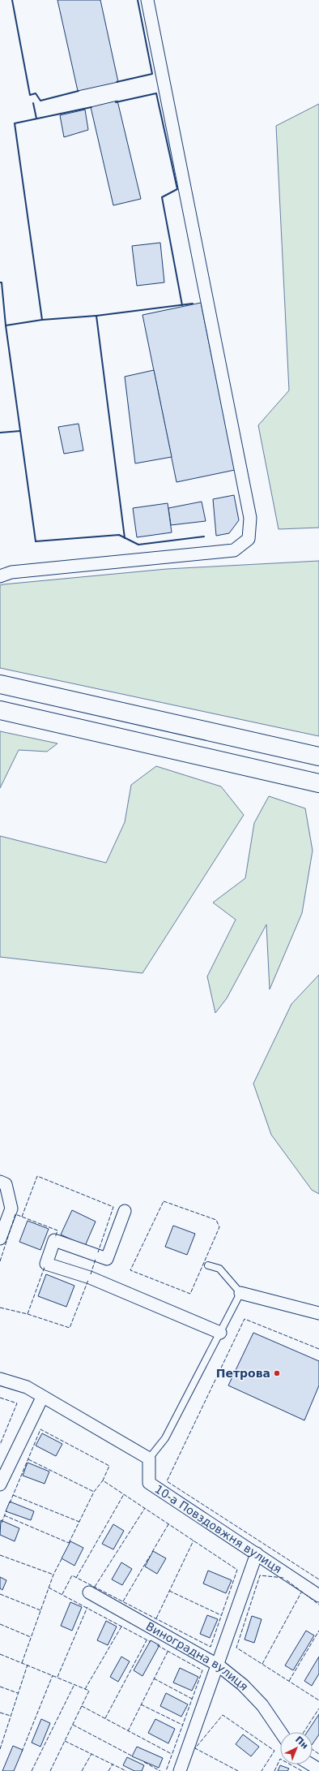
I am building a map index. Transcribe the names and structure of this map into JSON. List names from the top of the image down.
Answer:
{
  "streets": {
    "street": ["10-а Повздовжня вулиця", "Виноградна вулиця"]
  },
  "places": ["Петрова"],
  "north": "top right"
}
